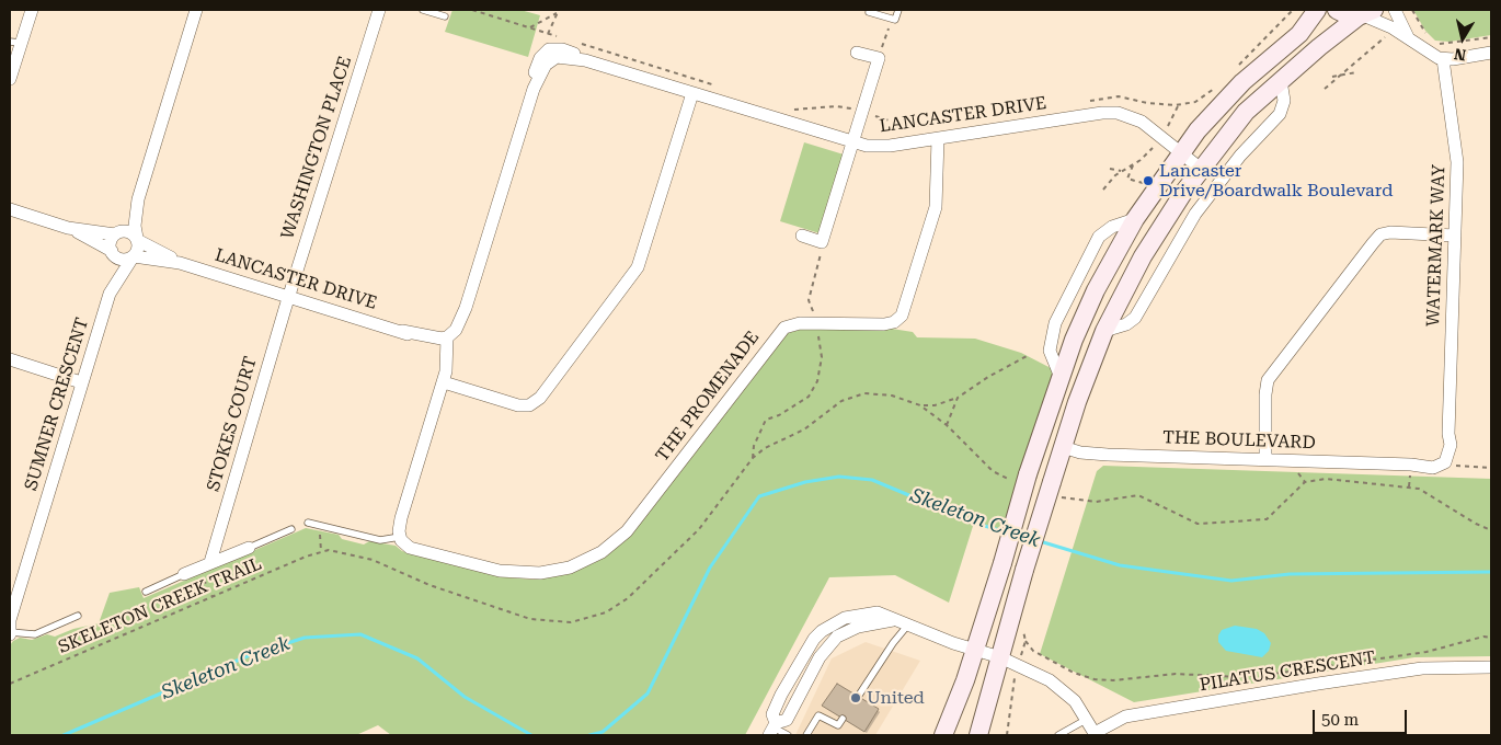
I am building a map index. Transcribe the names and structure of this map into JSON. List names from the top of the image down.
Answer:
{
  "streets": {
    "street": [
      "LANCASTER DRIVE",
      "WASHINGTON PLACE",
      "WATERMARK WAY",
      "THE PROMENADE",
      "SUMNER CRESCENT",
      "STOKES COURT",
      "THE BOULEVARD",
      "PILATUS CRESCENT"
    ],
    "path": ["SKELETON CREEK TRAIL"]
  },
  "crossings": [
    ["LANCASTER DRIVE", "WASHINGTON PLACE"],
    ["LANCASTER DRIVE", "THE PROMENADE"],
    ["LANCASTER DRIVE", "SUMNER CRESCENT"],
    ["LANCASTER DRIVE", "STOKES COURT"],
    ["WASHINGTON PLACE", "STOKES COURT"],
    ["WATERMARK WAY", "THE BOULEVARD"]
  ],
  "water": ["Skeleton Creek"],
  "places": ["Lancaster Drive/Boardwalk Boulevard", "United"],
  "scale_bar": "50 m",
  "north": "bottom"
}
